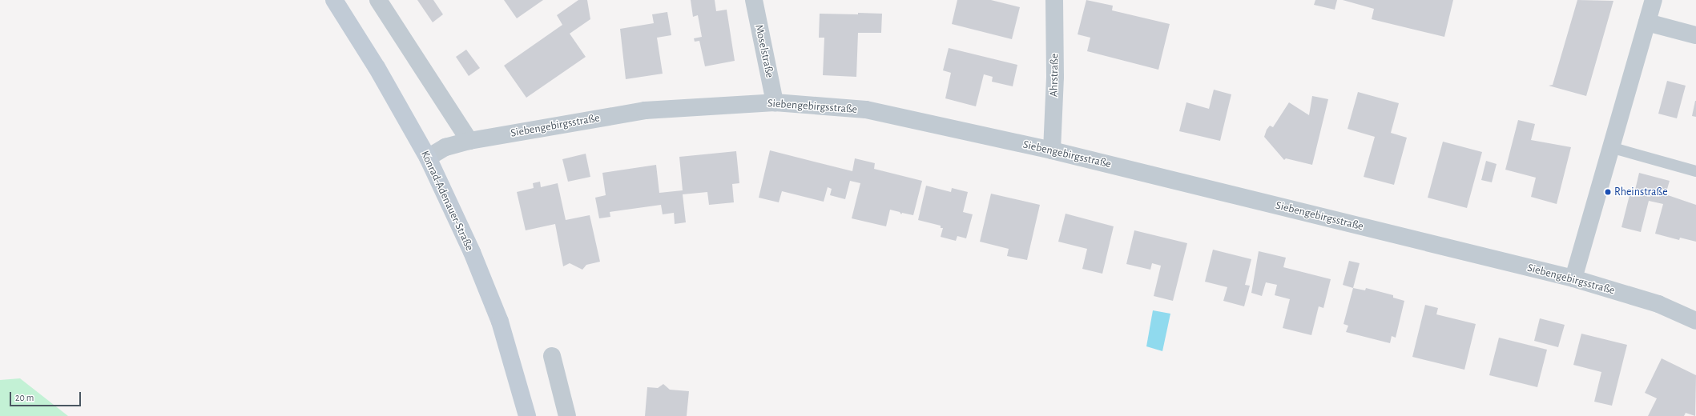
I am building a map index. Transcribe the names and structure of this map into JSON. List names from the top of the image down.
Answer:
{
  "streets": {
    "street": [
      "Moselstraße",
      "Ahrstraße",
      "Siebengebirgsstraße",
      "Konrad-Adenauer-Straße"
    ]
  },
  "crossings": [
    ["Moselstraße", "Siebengebirgsstraße"],
    ["Ahrstraße", "Siebengebirgsstraße"],
    ["Siebengebirgsstraße", "Konrad-Adenauer-Straße"]
  ],
  "places": ["Rheinstraße"],
  "scale_bar": "20 m"
}
